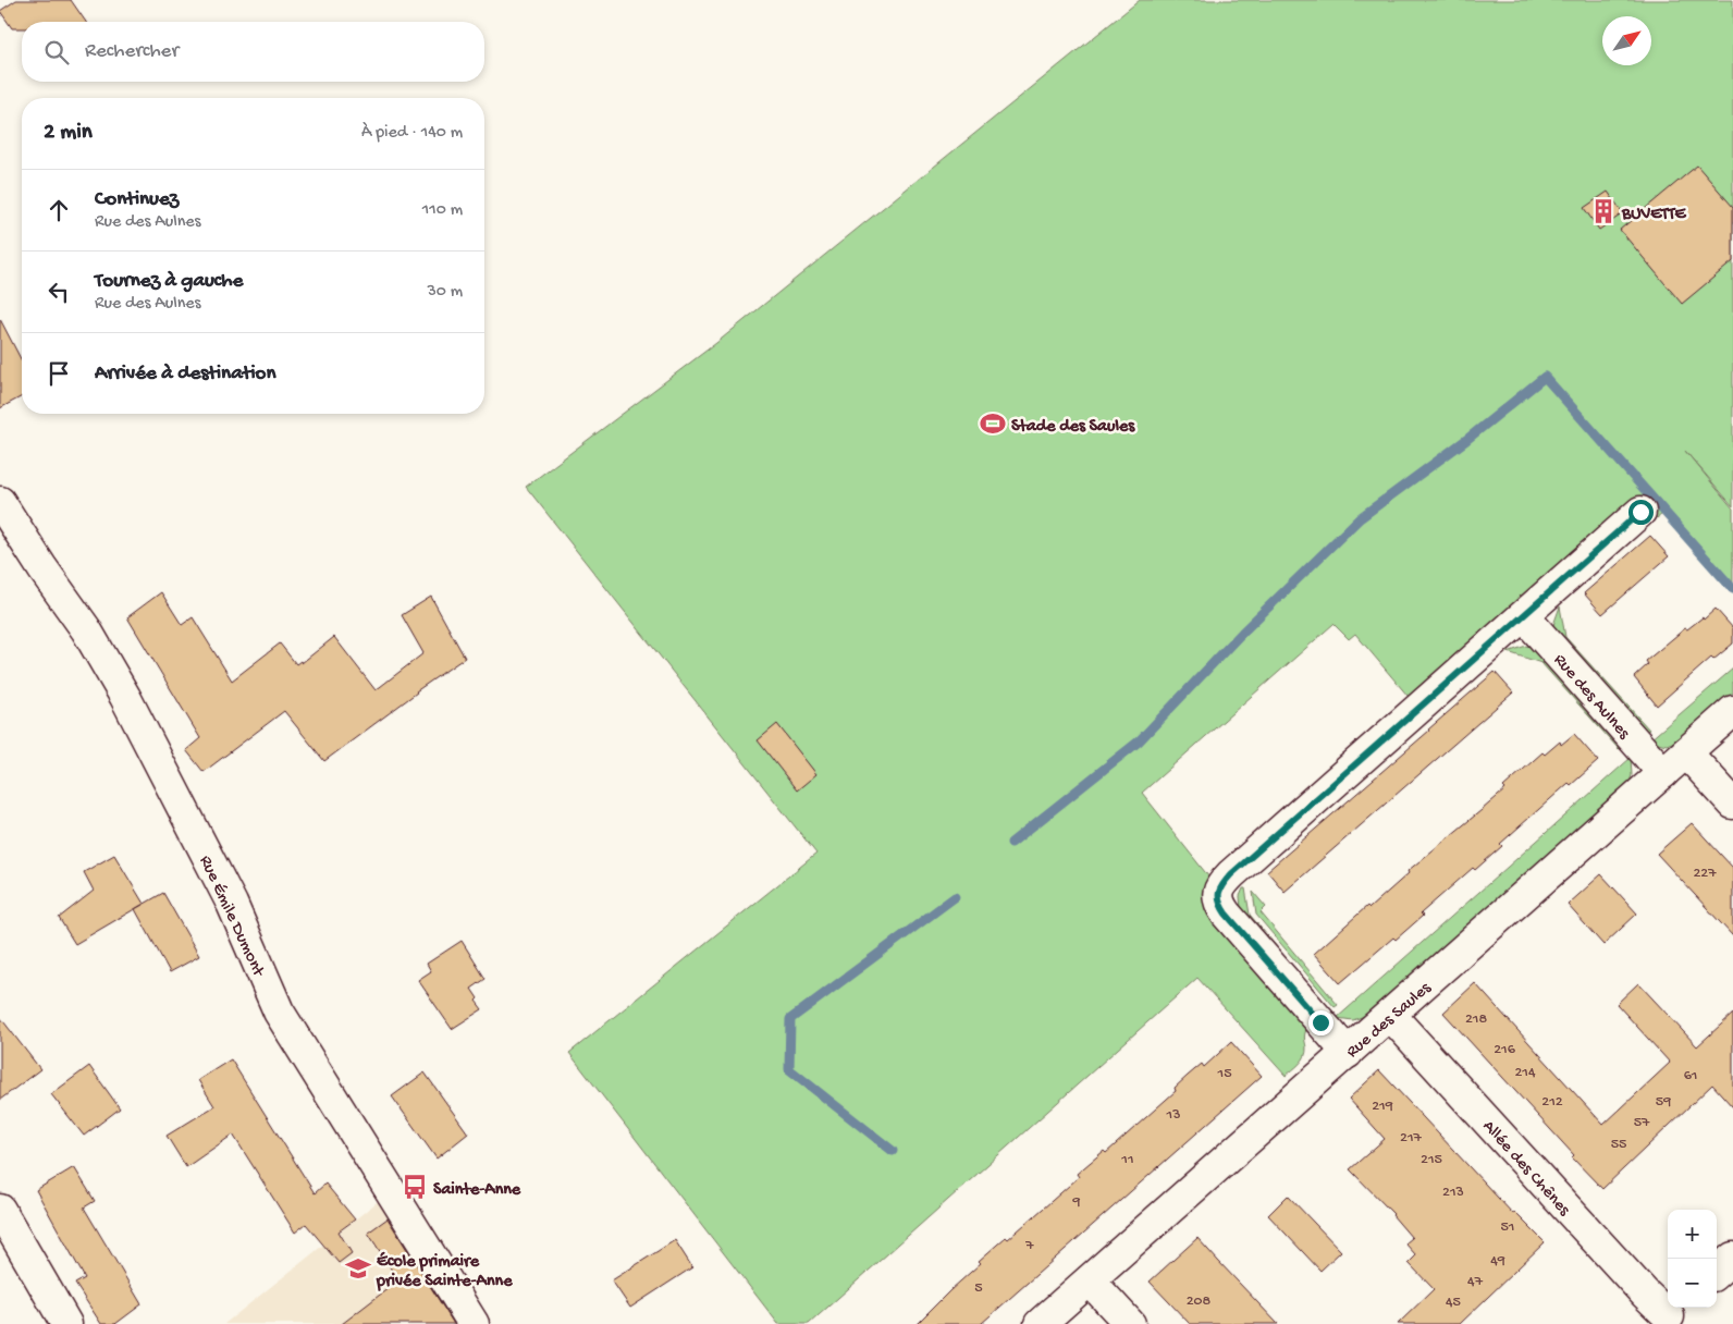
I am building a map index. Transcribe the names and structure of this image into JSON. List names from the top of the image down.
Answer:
{
  "streets": {
    "street": [
      "Rue des Aulnes",
      "Rue Émile Dumont",
      "Rue des Saules",
      "Allée des Chênes"
    ]
  },
  "crossings": [
    ["Rue des Aulnes", "Rue des Saules"],
    ["Rue des Saules", "Allée des Chênes"]
  ],
  "places": {
    "building": ["BUVETTE"],
    "sports": ["Stade des Saules"],
    "bus stop": ["Sainte-Anne"],
    "school or university": ["École primaire privée Sainte-Anne"]
  },
  "house_numbers": [
    "227",
    "218",
    "216",
    "214",
    "15",
    "61",
    "212",
    "59",
    "219",
    "13",
    "57",
    "217",
    "55",
    "11",
    "215",
    "213",
    "9",
    "51",
    "7",
    "49",
    "47",
    "5",
    "208",
    "45"
  ],
  "north": "top right",
  "page": {
    "search": "Rechercher",
    "heading": ["2 min", "À pied · 140 m"],
    "list": [
      ["Continuez", "Rue des Aulnes", "110 m"],
      ["Tournez à gauche", "Rue des Aulnes", "30 m"],
      "Arrivée à destination"
    ],
    "map_buttons": ["+", "−"]
  }
}
